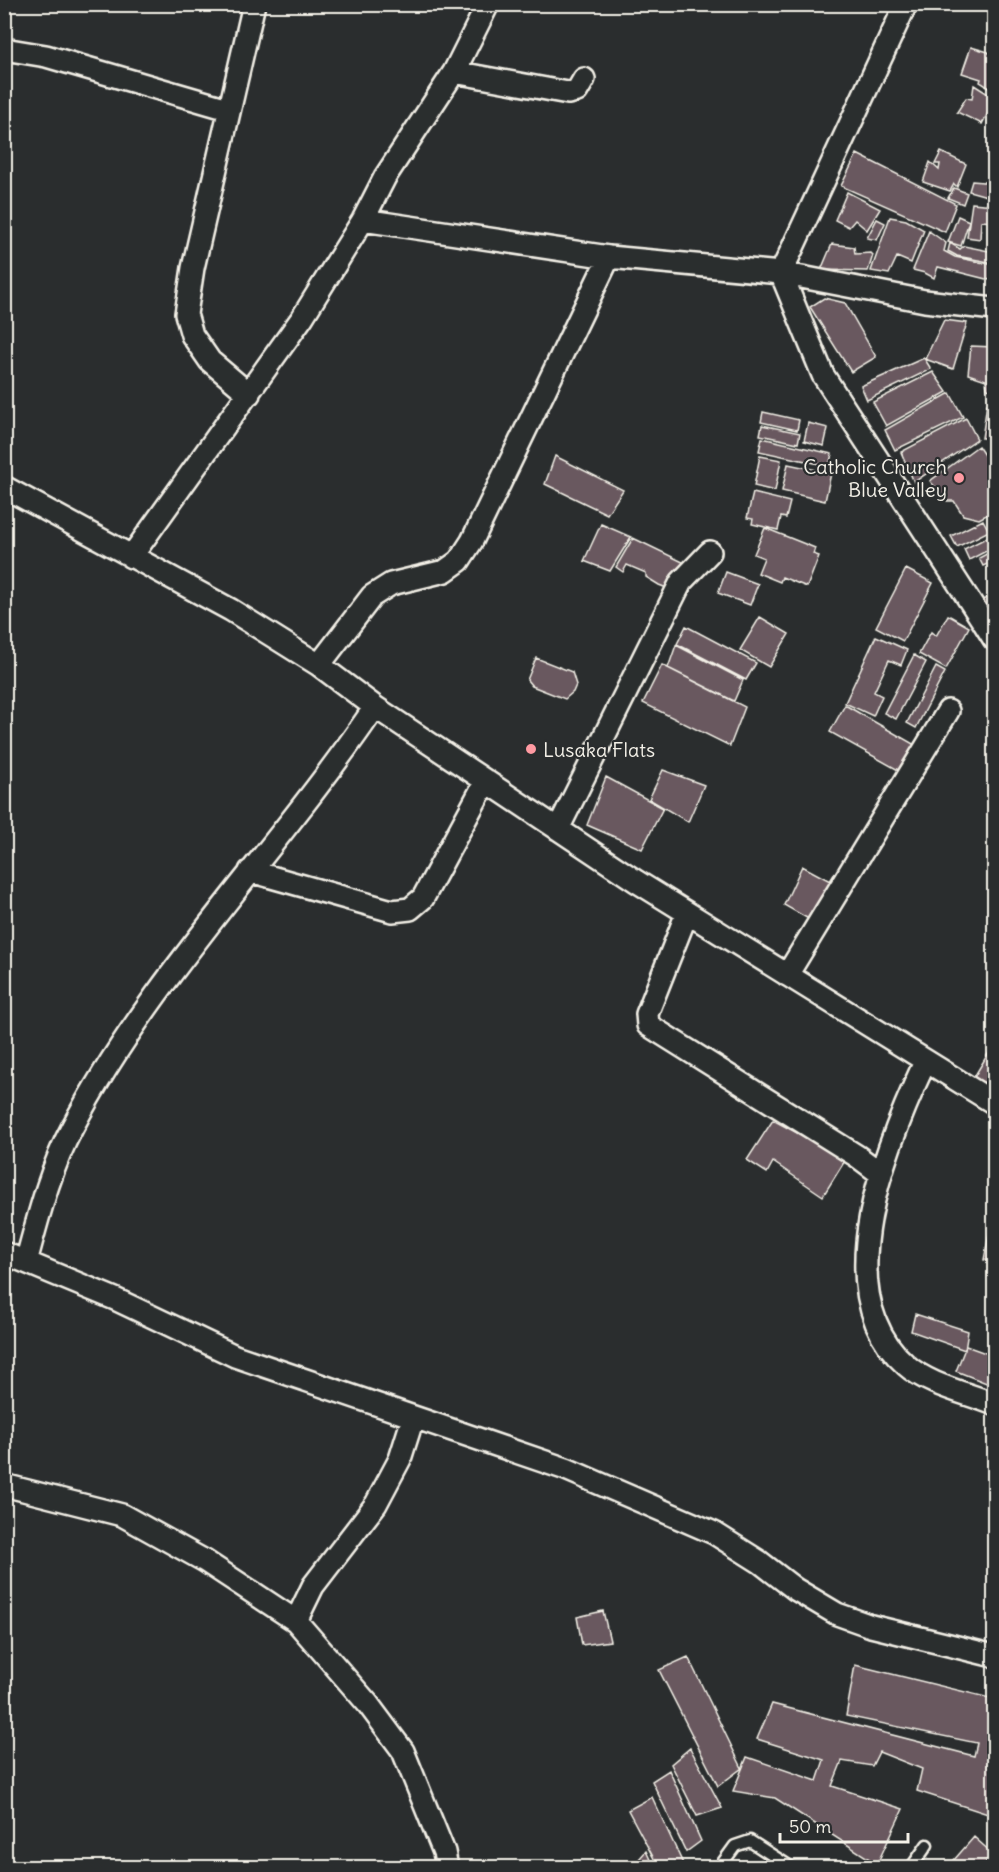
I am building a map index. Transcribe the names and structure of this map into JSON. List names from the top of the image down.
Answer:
{
  "places": ["Catholic Church Blue Valley", "Lusaka Flats"],
  "scale_bar": "50 m"
}
